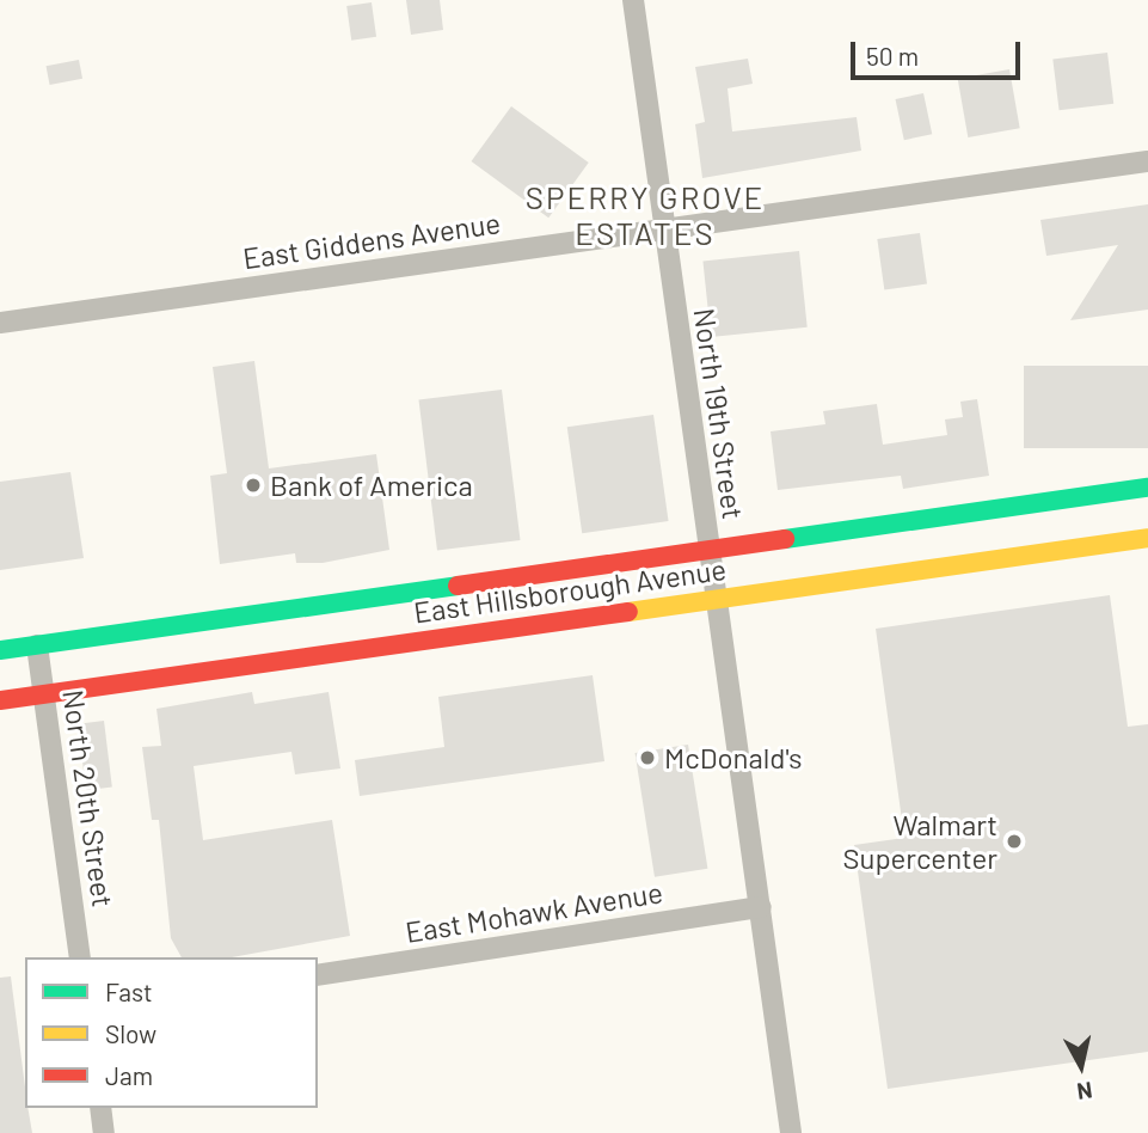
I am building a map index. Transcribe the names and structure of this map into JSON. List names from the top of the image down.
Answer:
{
  "streets": {
    "main road": ["East Hillsborough Avenue"],
    "street": [
      "East Giddens Avenue",
      "North 19th Street",
      "North 20th Street",
      "East Mohawk Avenue"
    ]
  },
  "crossings": [
    ["East Giddens Avenue", "North 19th Street"],
    ["North 19th Street", "East Hillsborough Avenue"],
    ["North 19th Street", "East Mohawk Avenue"],
    ["East Hillsborough Avenue", "North 20th Street"]
  ],
  "districts": ["SPERRY GROVE ESTATES"],
  "places": ["Bank of America", "McDonald's", "Walmart Supercenter"],
  "legend": ["Fast", "Slow", "Jam"],
  "scale_bar": "50 m",
  "north": "bottom"
}
